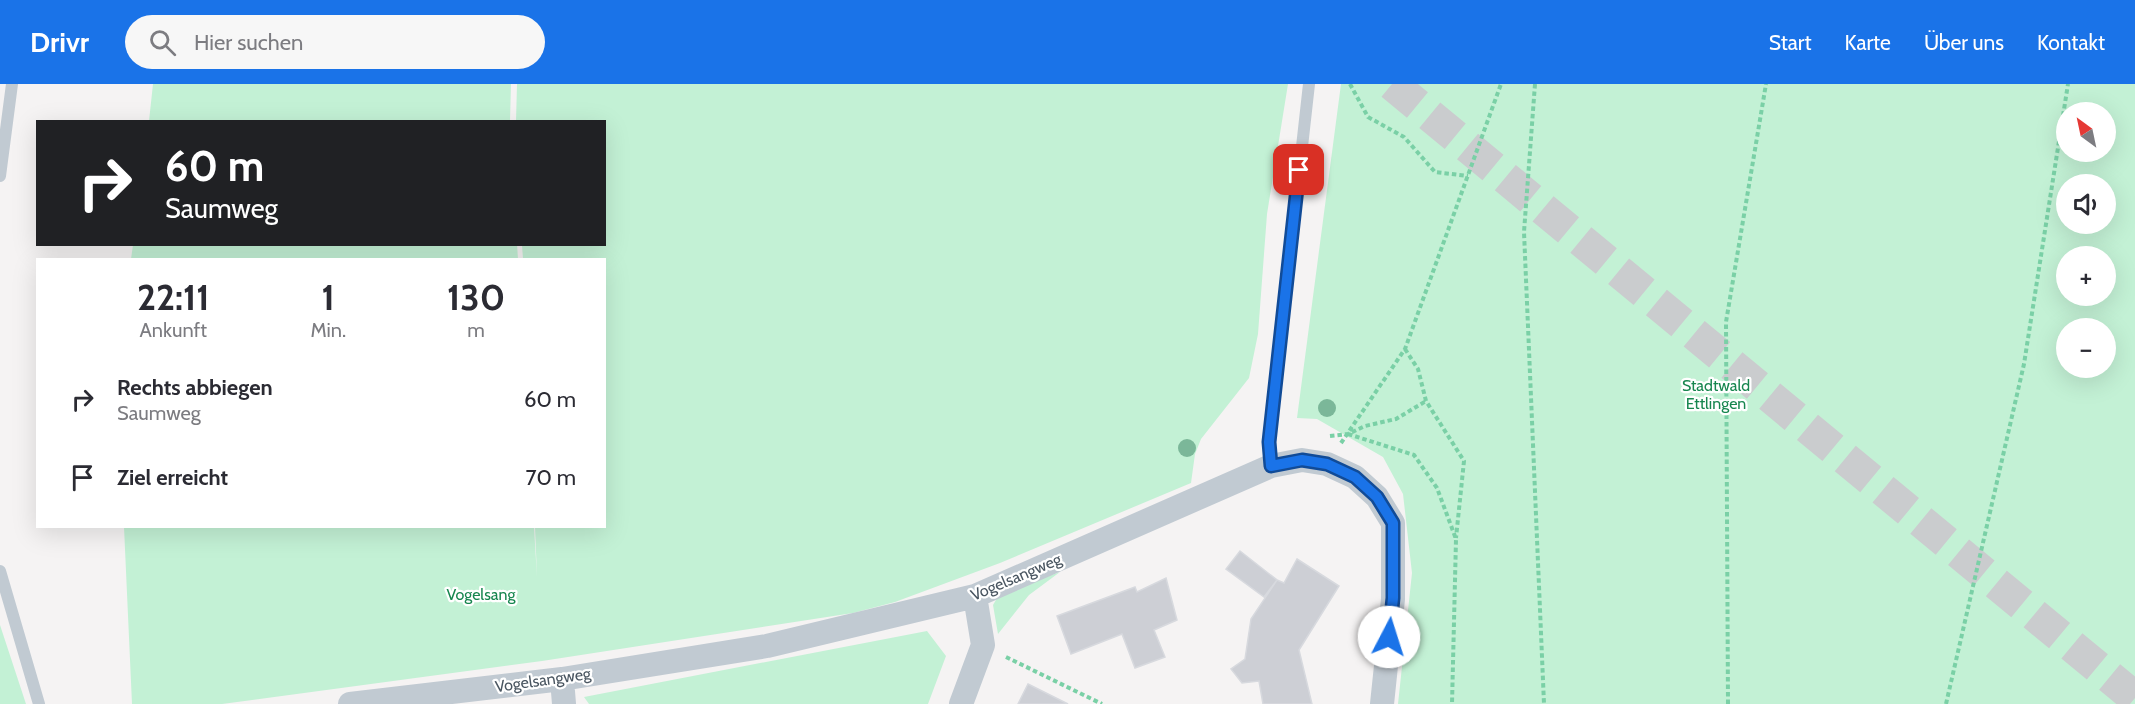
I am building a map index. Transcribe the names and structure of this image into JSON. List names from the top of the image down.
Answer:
{
  "streets": {
    "street": ["Vogelsangweg"]
  },
  "parks": ["Stadtwald Ettlingen", "Vogelsang"],
  "north": "top left",
  "page": {
    "header": "Drivr",
    "search": "Hier suchen",
    "nav": [
      "Start",
      "Karte",
      "Über uns",
      "Kontakt"
    ],
    "map_buttons": ["+", "−"],
    "turn": ["60 m", "Saumweg"],
    "eta": [
      "22:11",
      "Ankunft",
      "1",
      "Min.",
      "130",
      "m"
    ],
    "list": [
      {
        "name": "Rechts abbiegen",
        "note": "Saumweg",
        "value": "60 m"
      },
      {
        "name": "Ziel erreicht",
        "value": "70 m"
      }
    ]
  }
}
